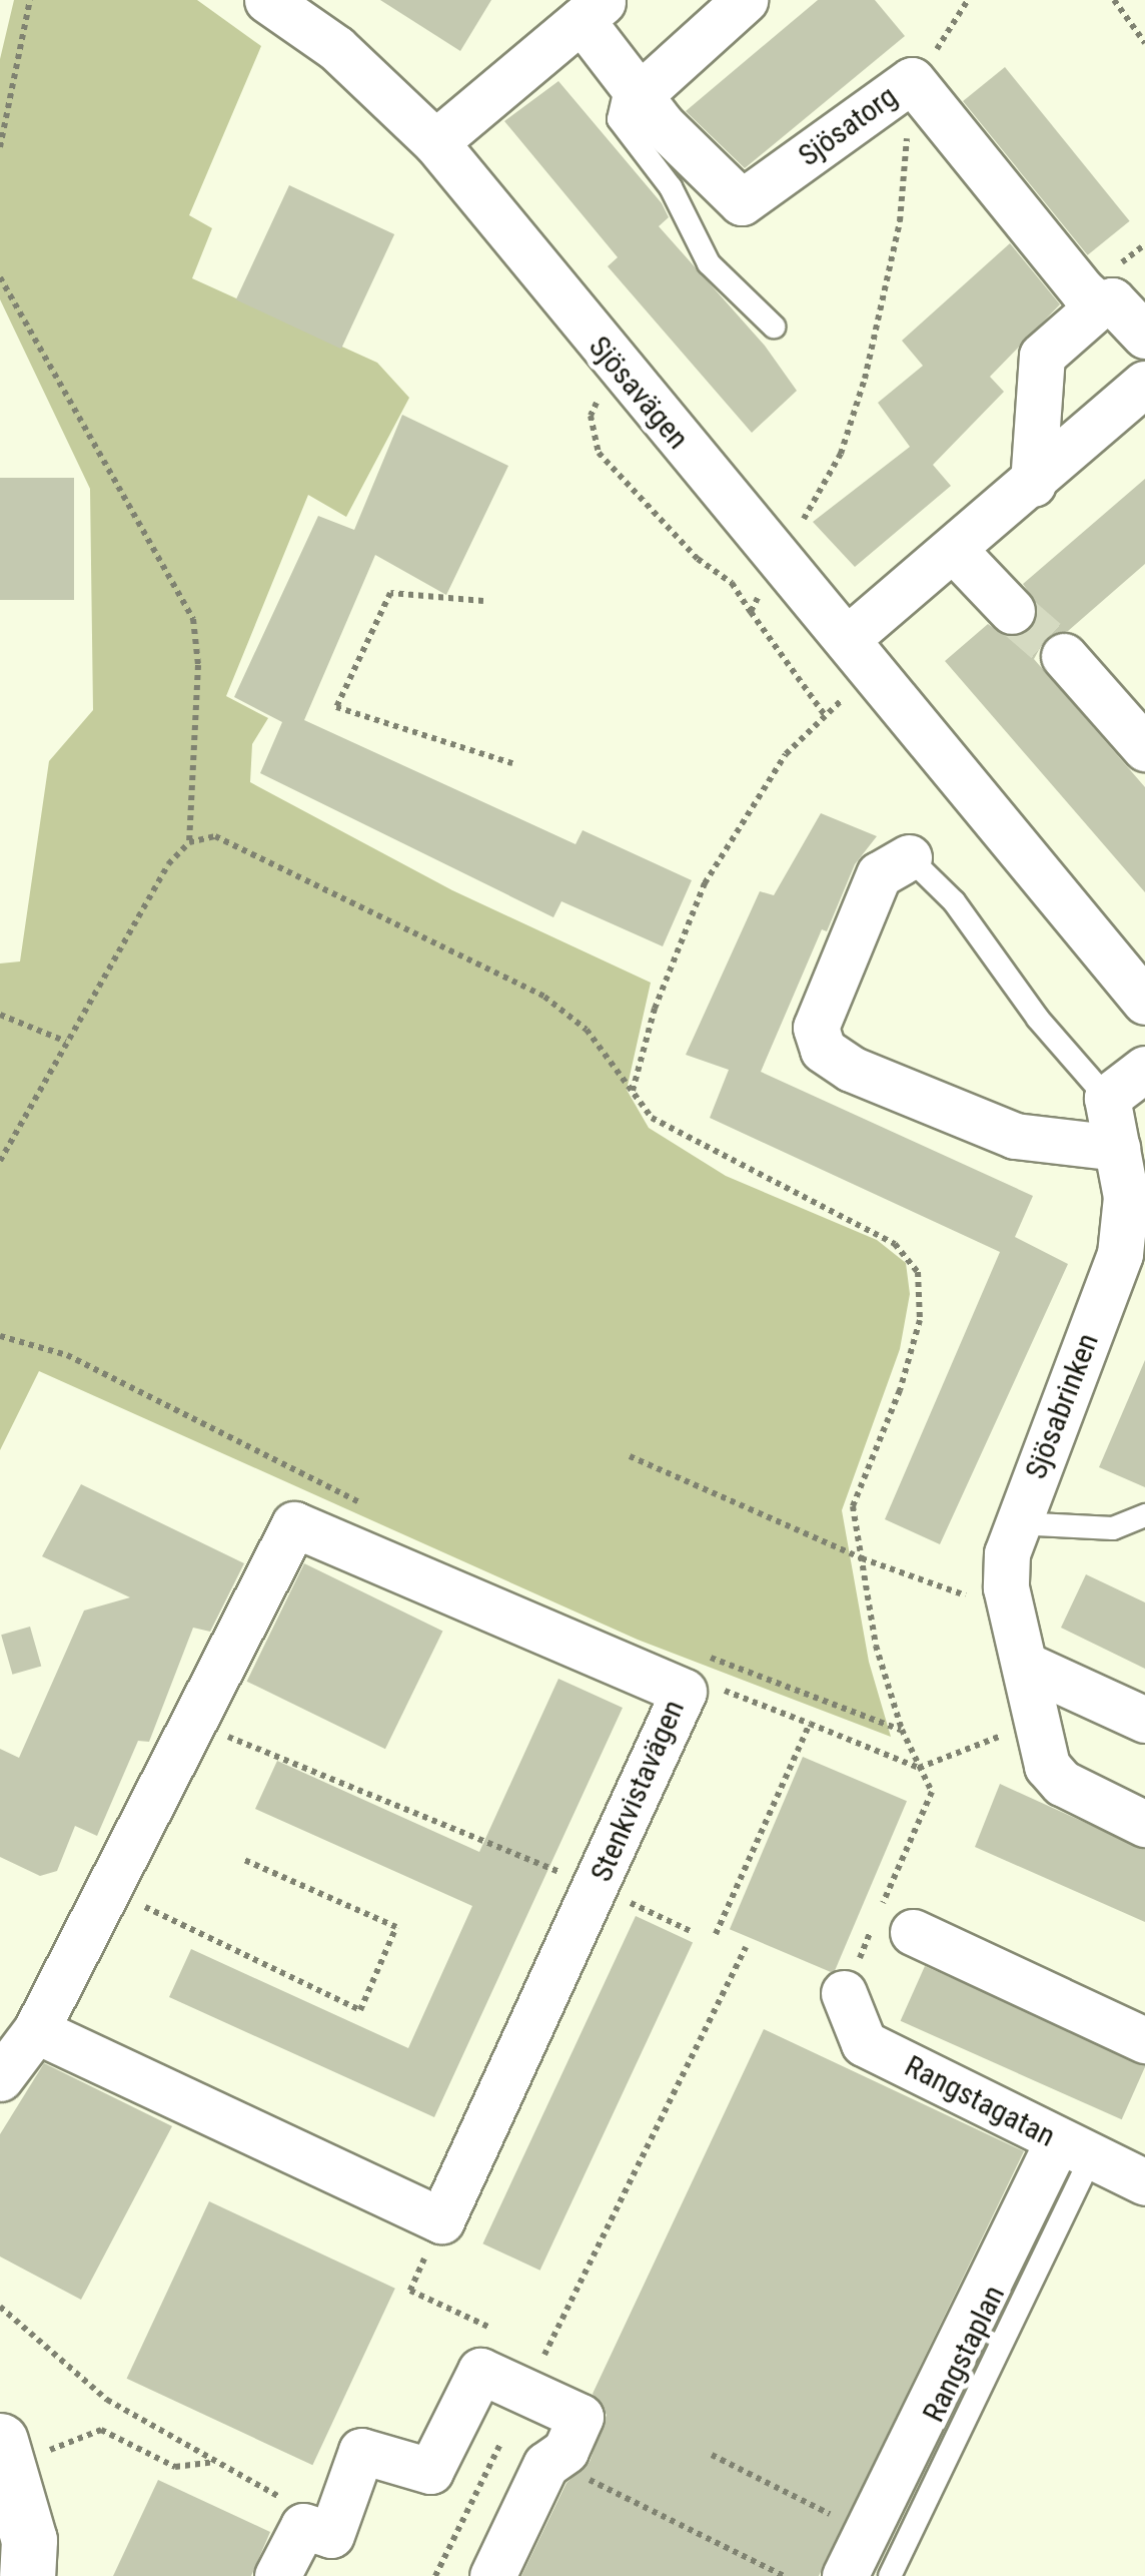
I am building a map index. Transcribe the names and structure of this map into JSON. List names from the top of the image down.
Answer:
{
  "streets": {
    "street": [
      "Sjösatorg",
      "Sjösavägen",
      "Sjösabrinken",
      "Stenkvistavägen",
      "Rangstagatan"
    ],
    "lane": ["Rangstaplan"]
  },
  "crossings": [
    ["Rangstagatan", "Rangstaplan"]
  ]
}
